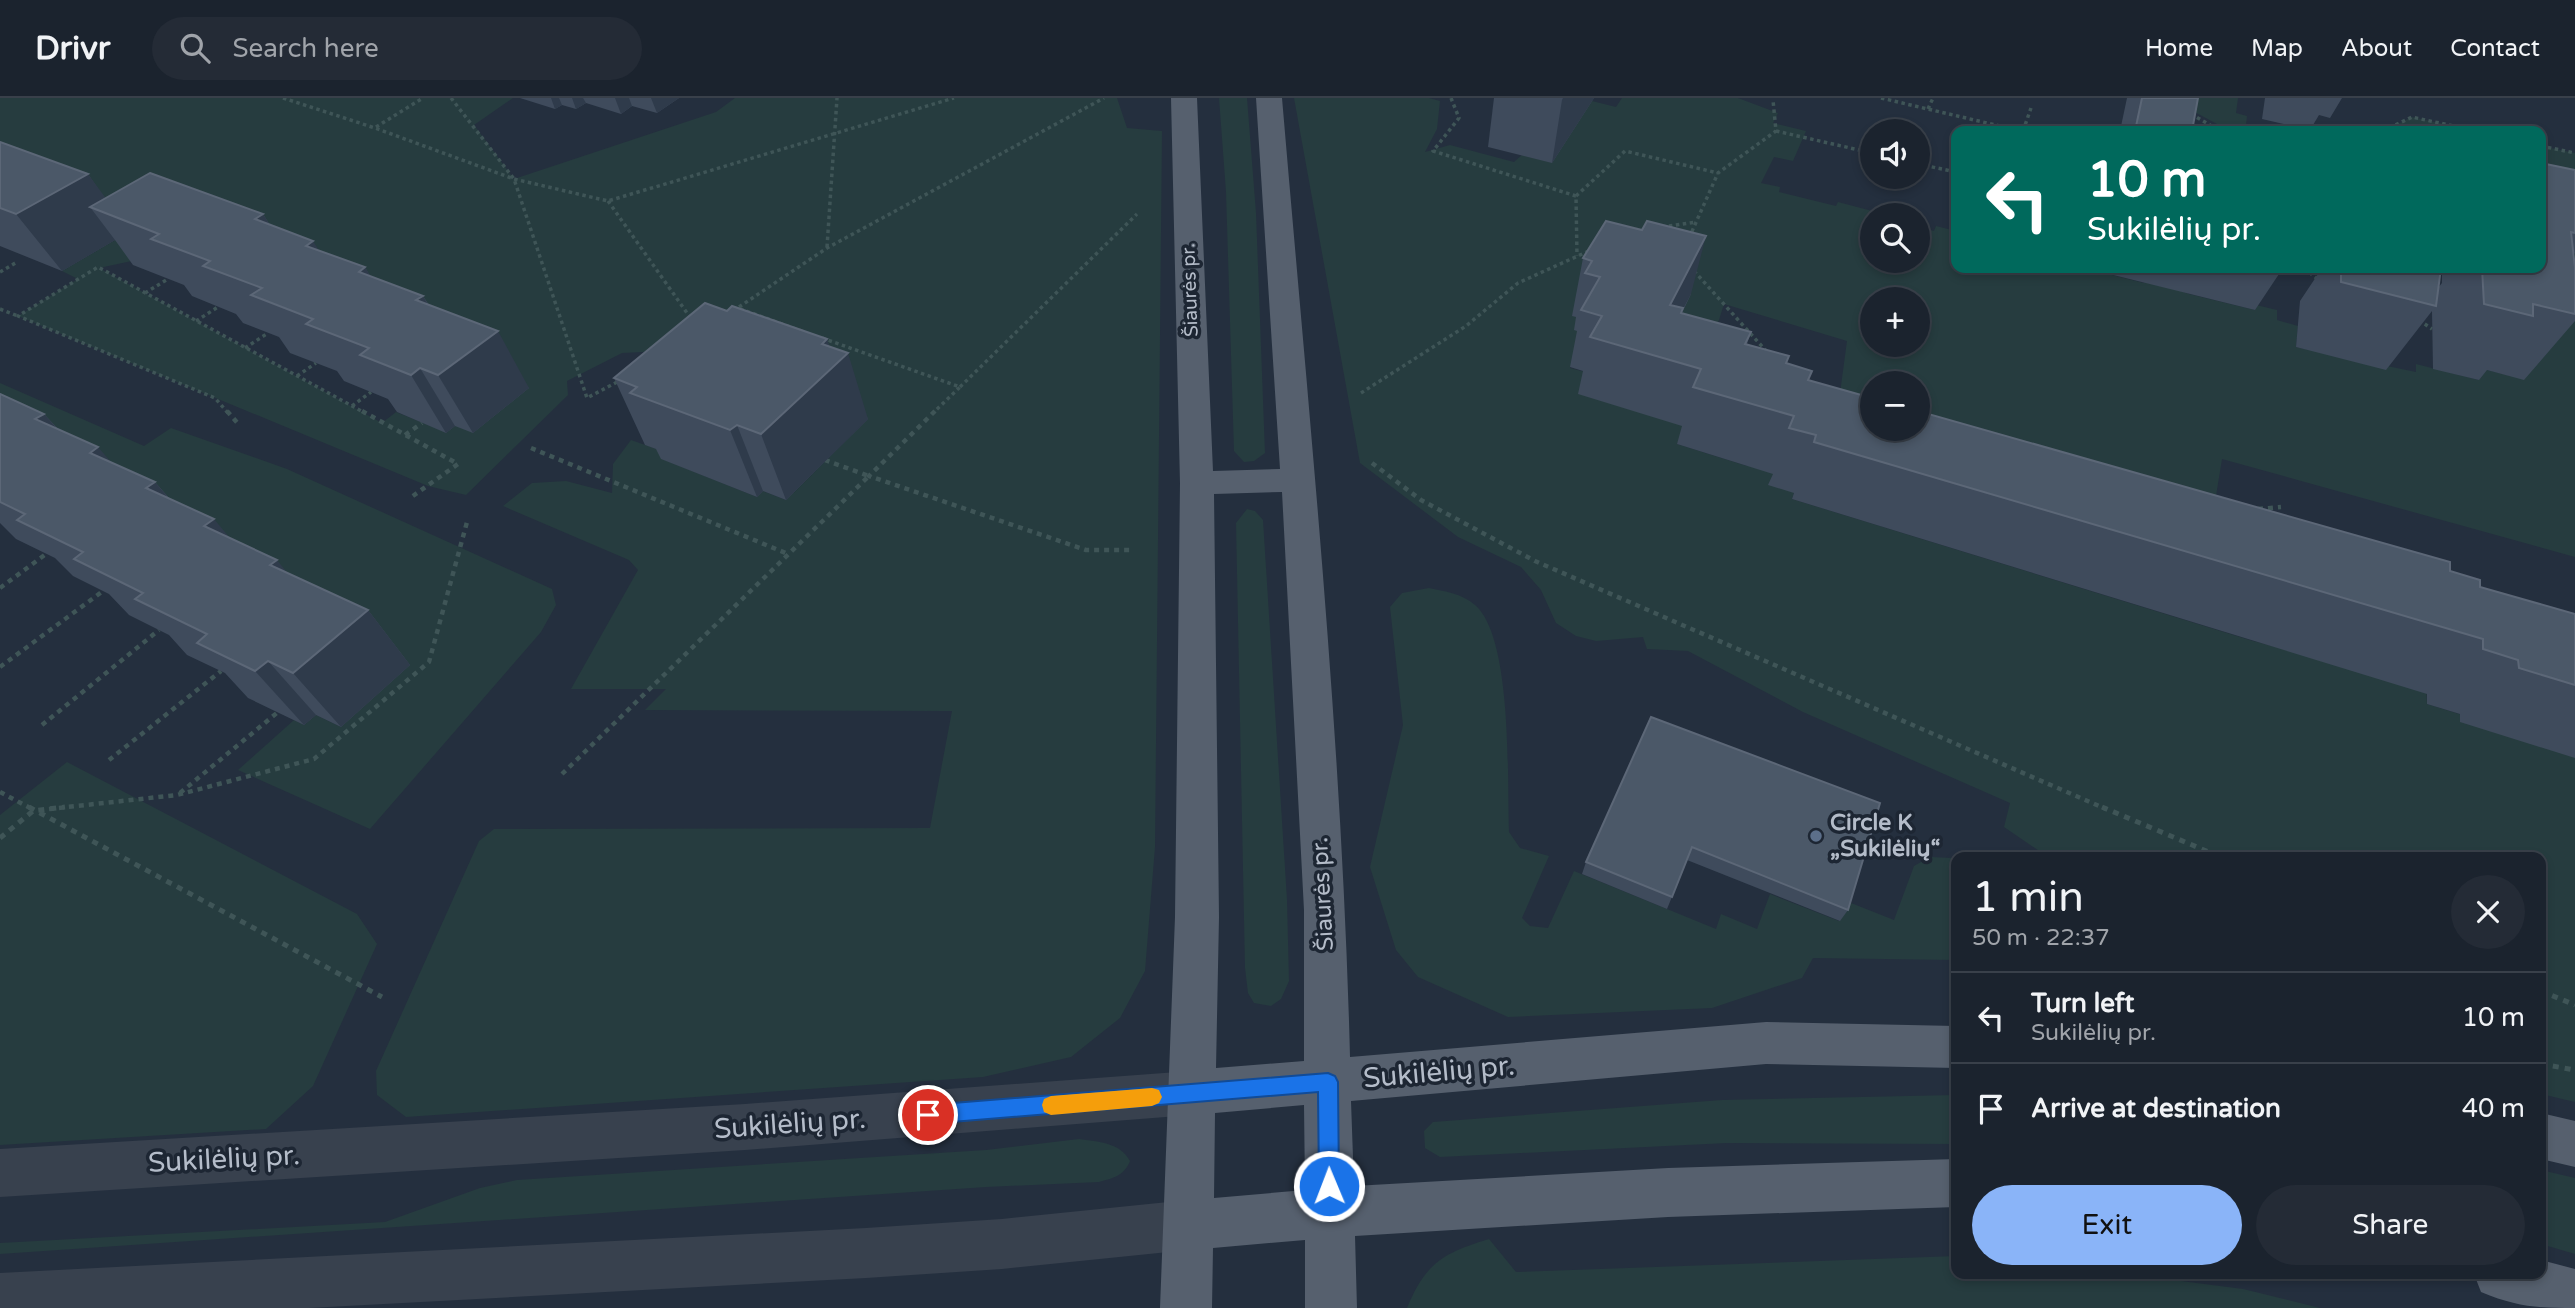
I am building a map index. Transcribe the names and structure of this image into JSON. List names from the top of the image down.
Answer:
{
  "streets": {
    "main road": ["Šiaurės pr.", "Sukilėlių pr."]
  },
  "crossings": [
    ["Šiaurės pr.", "Sukilėlių pr."]
  ],
  "places": ["Circle K „Sukilėlių“"],
  "page": {
    "header": "Drivr",
    "search": "Search here",
    "nav": [
      "Home",
      "Map",
      "About",
      "Contact"
    ],
    "map_buttons": ["+", "−"],
    "turn": ["10 m", "Sukilėlių pr."],
    "heading": ["1 min", "50 m · 22:37"],
    "list": [
      {
        "name": "Turn left",
        "note": "Sukilėlių pr.",
        "value": "10 m"
      },
      {
        "name": "Arrive at destination",
        "value": "40 m"
      }
    ],
    "buttons": ["Exit", "Share"]
  }
}
